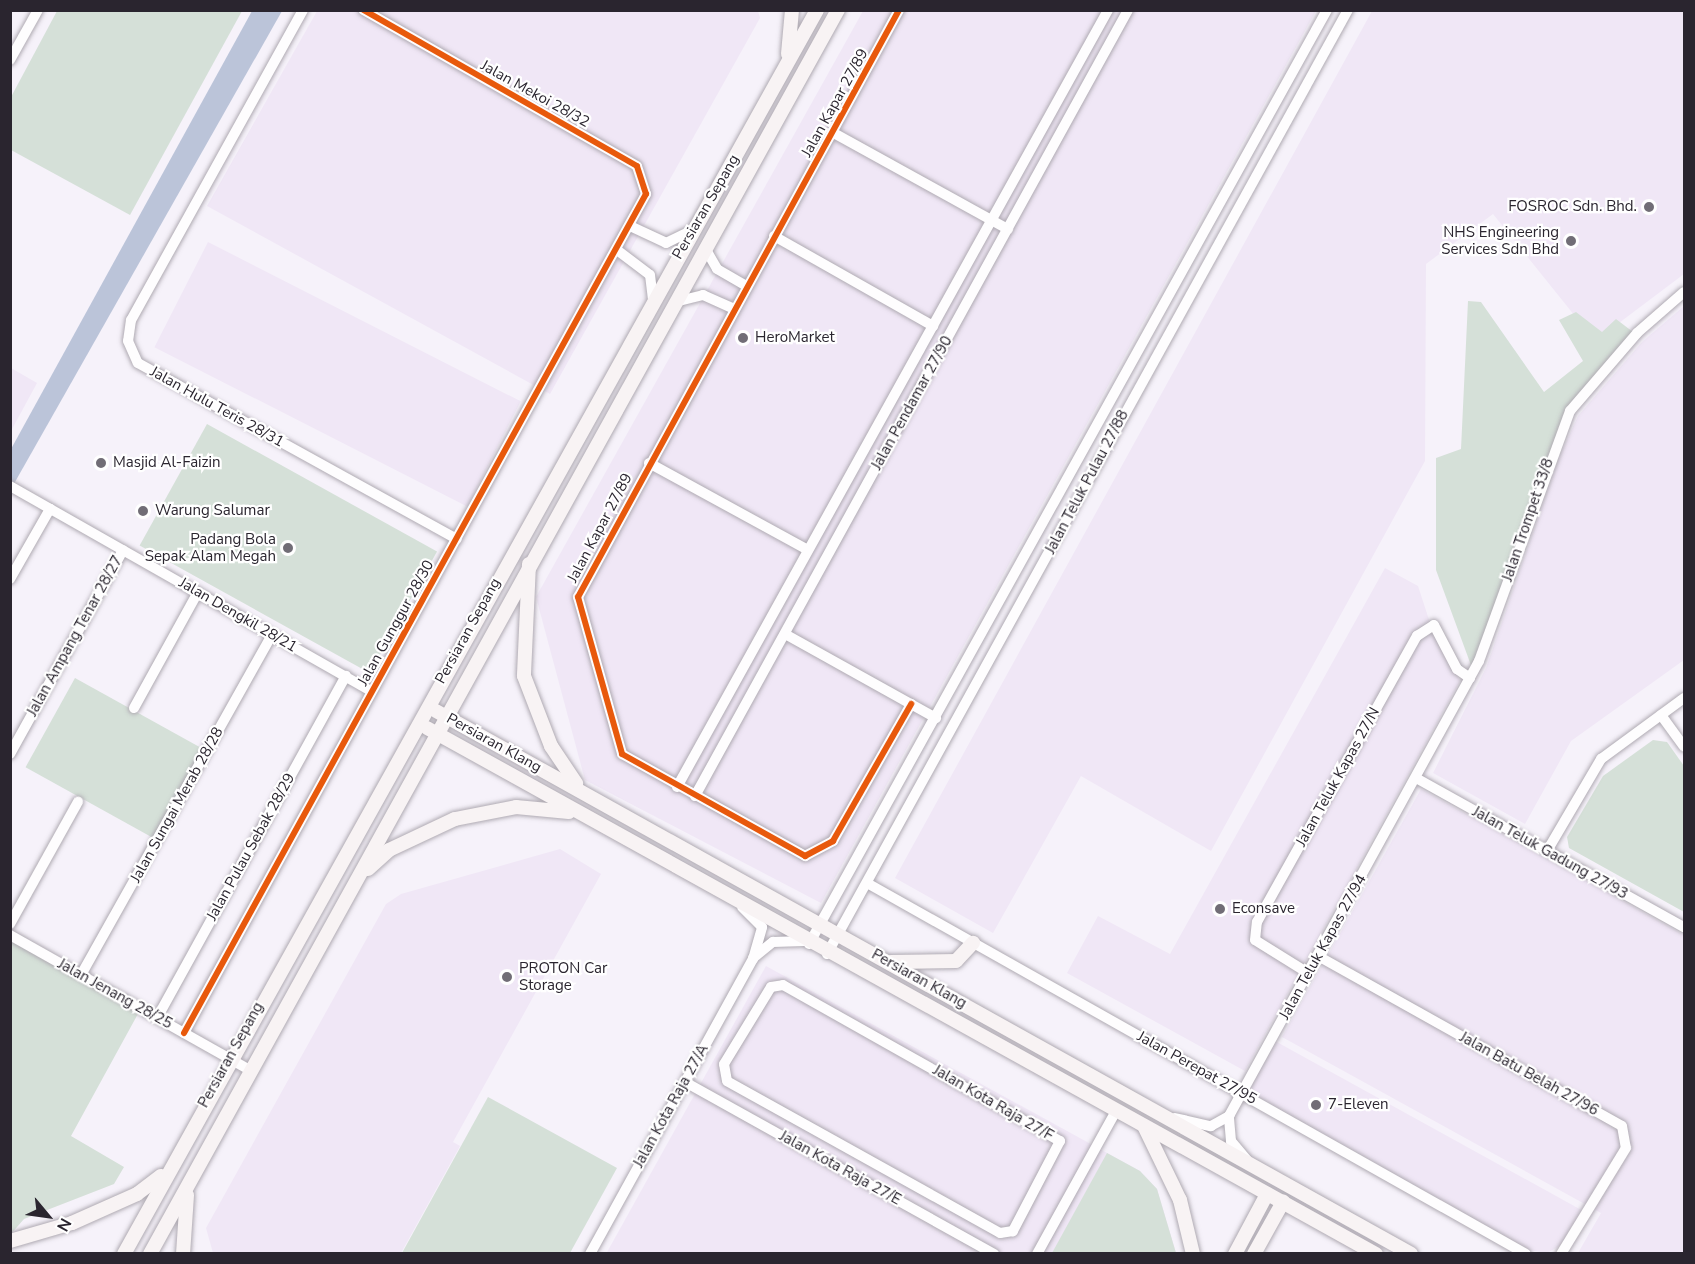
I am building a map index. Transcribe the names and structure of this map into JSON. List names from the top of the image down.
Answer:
{
  "streets": {
    "main road": ["Persiaran Sepang", "Persiaran Klang"],
    "street": [
      "Jalan Mekoi 28/32",
      "Jalan Kapar 27/89",
      "Jalan Pendamar 27/90",
      "Jalan Hulu Teris 28/31",
      "Jalan Teluk Pulau 27/88",
      "Jalan Trompet 33/8",
      "Jalan Dengkil 28/21",
      "Jalan Gunggur 28/30",
      "Jalan Ampang Tenar 28/27",
      "Jalan Teluk Kapas 27/N",
      "Jalan Sungai Merab 28/28",
      "Jalan Pulau Sebak 28/29",
      "Jalan Teluk Gadung 27/93",
      "Jalan Teluk Kapas 27/94",
      "Jalan Jenang 28/25",
      "Jalan Perepat 27/95",
      "Jalan Batu Belah 27/96",
      "Jalan Kota Raja 27/F",
      "Jalan Kota Raja 27/A",
      "Jalan Kota Raja 27/E"
    ]
  },
  "crossings": [
    ["Jalan Mekoi 28/32", "Jalan Gunggur 28/30"],
    ["Jalan Kapar 27/89", "Jalan Pendamar 27/90"],
    ["Persiaran Sepang", "Persiaran Klang"],
    ["Persiaran Sepang", "Jalan Jenang 28/25"],
    ["Jalan Hulu Teris 28/31", "Jalan Gunggur 28/30"],
    ["Jalan Teluk Pulau 27/88", "Persiaran Klang"],
    ["Jalan Teluk Pulau 27/88", "Jalan Perepat 27/95"],
    ["Jalan Teluk Pulau 27/88", "Jalan Kota Raja 27/A"],
    ["Jalan Trompet 33/8", "Jalan Teluk Kapas 27/N"],
    ["Jalan Trompet 33/8", "Jalan Teluk Gadung 27/93"],
    ["Jalan Trompet 33/8", "Jalan Teluk Kapas 27/94"],
    ["Jalan Dengkil 28/21", "Jalan Gunggur 28/30"],
    ["Jalan Dengkil 28/21", "Jalan Ampang Tenar 28/27"],
    ["Jalan Dengkil 28/21", "Jalan Sungai Merab 28/28"],
    ["Jalan Dengkil 28/21", "Jalan Pulau Sebak 28/29"],
    ["Jalan Gunggur 28/30", "Jalan Jenang 28/25"],
    ["Persiaran Klang", "Jalan Kota Raja 27/A"],
    ["Jalan Teluk Kapas 27/N", "Jalan Teluk Kapas 27/94"],
    ["Jalan Sungai Merab 28/28", "Jalan Jenang 28/25"],
    ["Jalan Pulau Sebak 28/29", "Jalan Jenang 28/25"],
    ["Jalan Teluk Gadung 27/93", "Jalan Teluk Kapas 27/94"],
    ["Jalan Teluk Kapas 27/94", "Jalan Perepat 27/95"],
    ["Jalan Teluk Kapas 27/94", "Jalan Batu Belah 27/96"],
    ["Jalan Kota Raja 27/A", "Jalan Kota Raja 27/E"]
  ],
  "places": [
    "FOSROC Sdn. Bhd.",
    "NHS Engineering Services Sdn Bhd",
    "HeroMarket",
    "Masjid Al-Faizin",
    "Warung Salumar",
    "Padang Bola Sepak Alam Megah",
    "Econsave",
    "PROTON Car Storage",
    "7-Eleven"
  ],
  "north": "bottom right"
}
